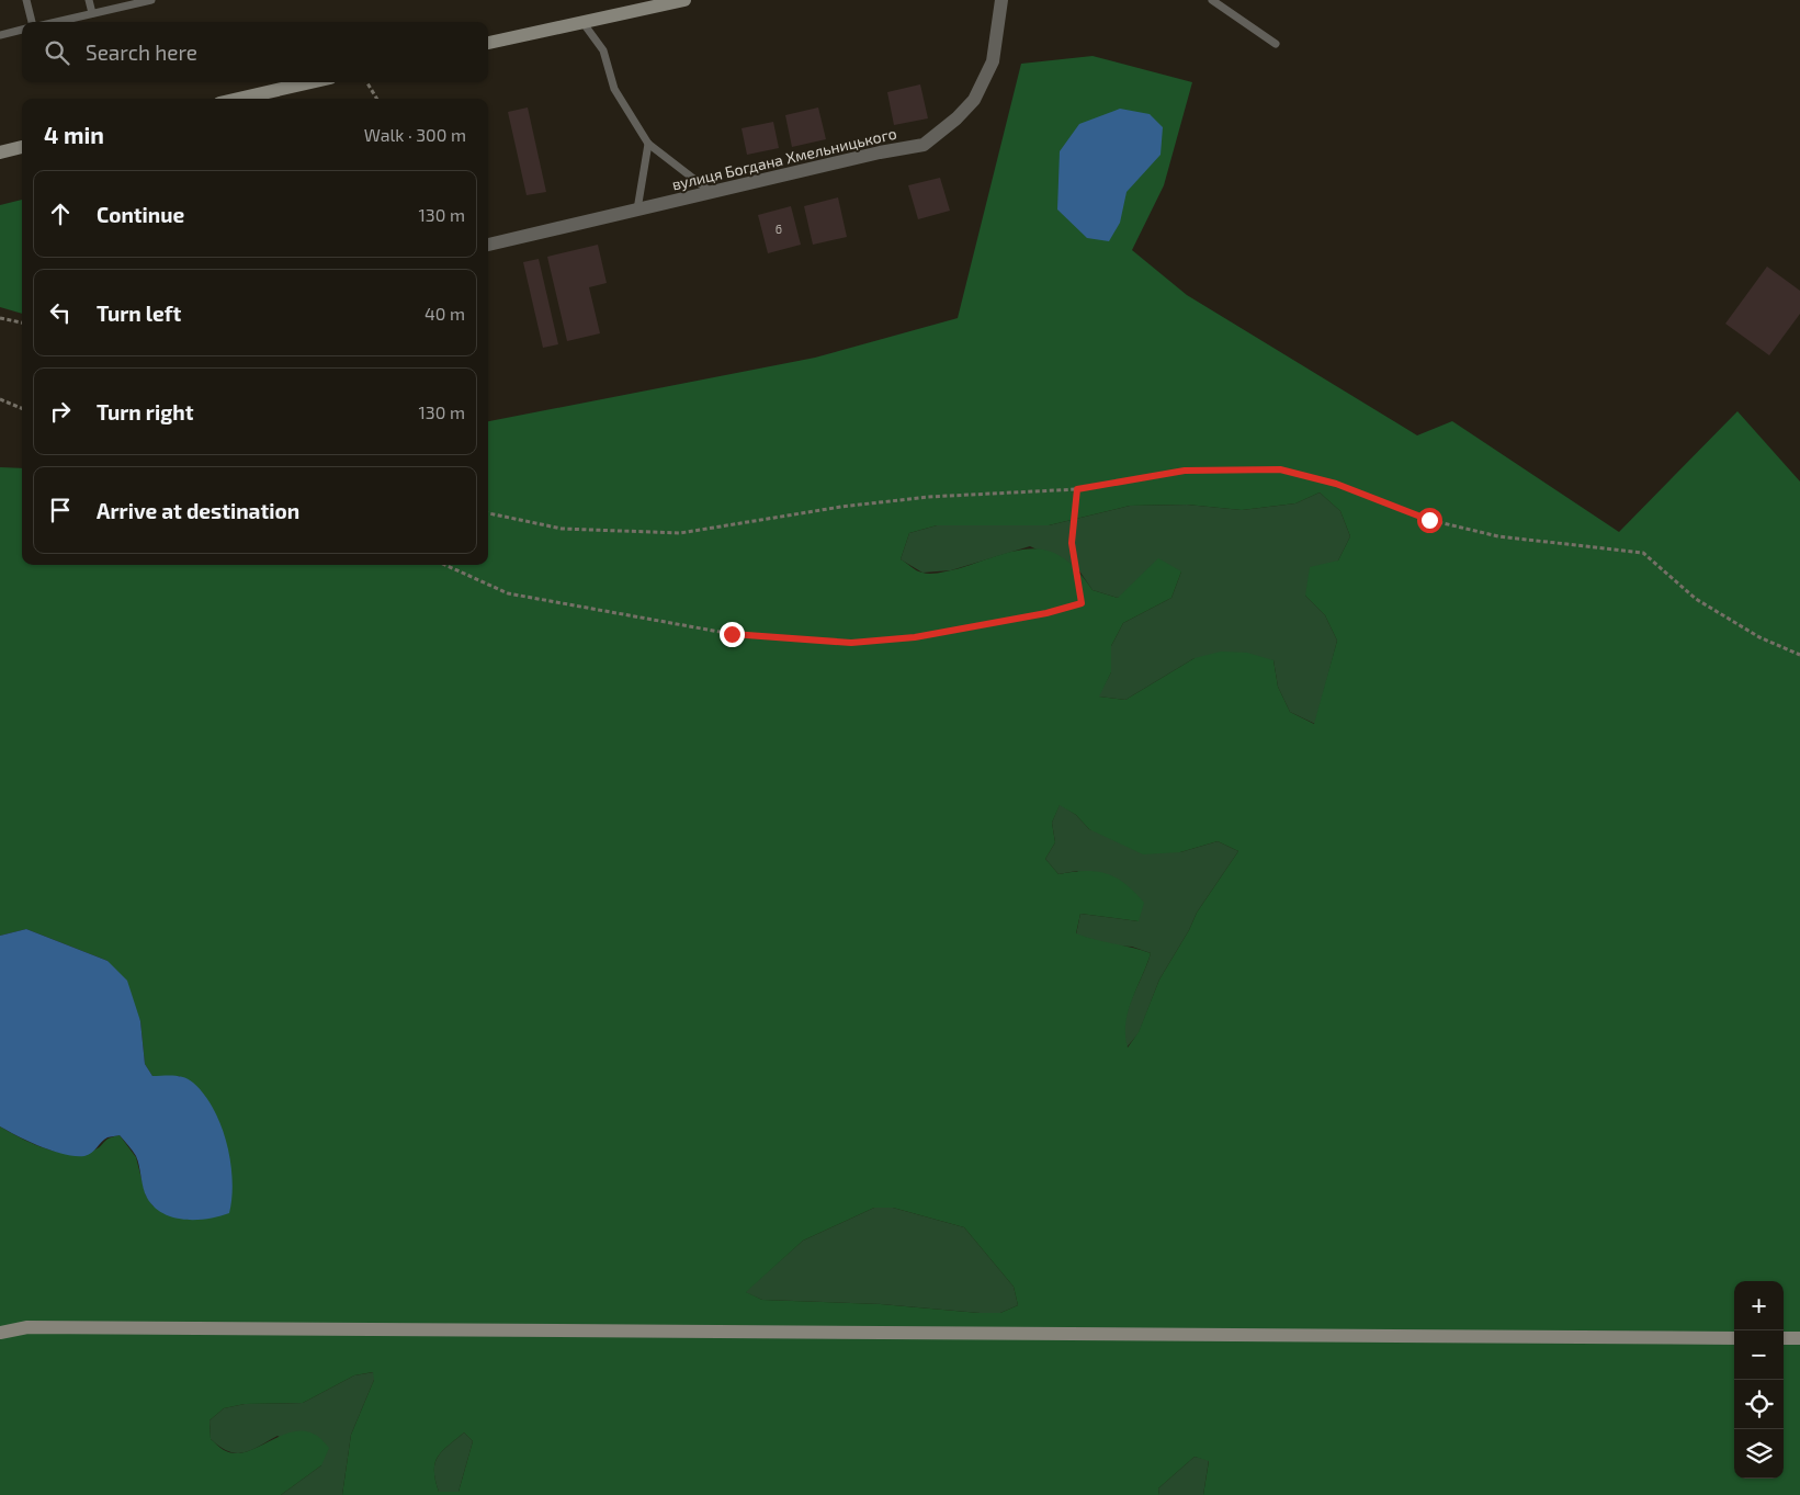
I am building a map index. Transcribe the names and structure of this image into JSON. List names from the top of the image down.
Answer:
{
  "streets": {
    "street": ["вулиця Богдана Хмельницького"]
  },
  "house_numbers": ["6"],
  "page": {
    "search": "Search here",
    "heading": ["4 min", "Walk · 300 m"],
    "list": [
      ["Continue", "130 m"],
      ["Turn left", "40 m"],
      ["Turn right", "130 m"],
      "Arrive at destination"
    ],
    "map_buttons": ["+", "−"]
  }
}
